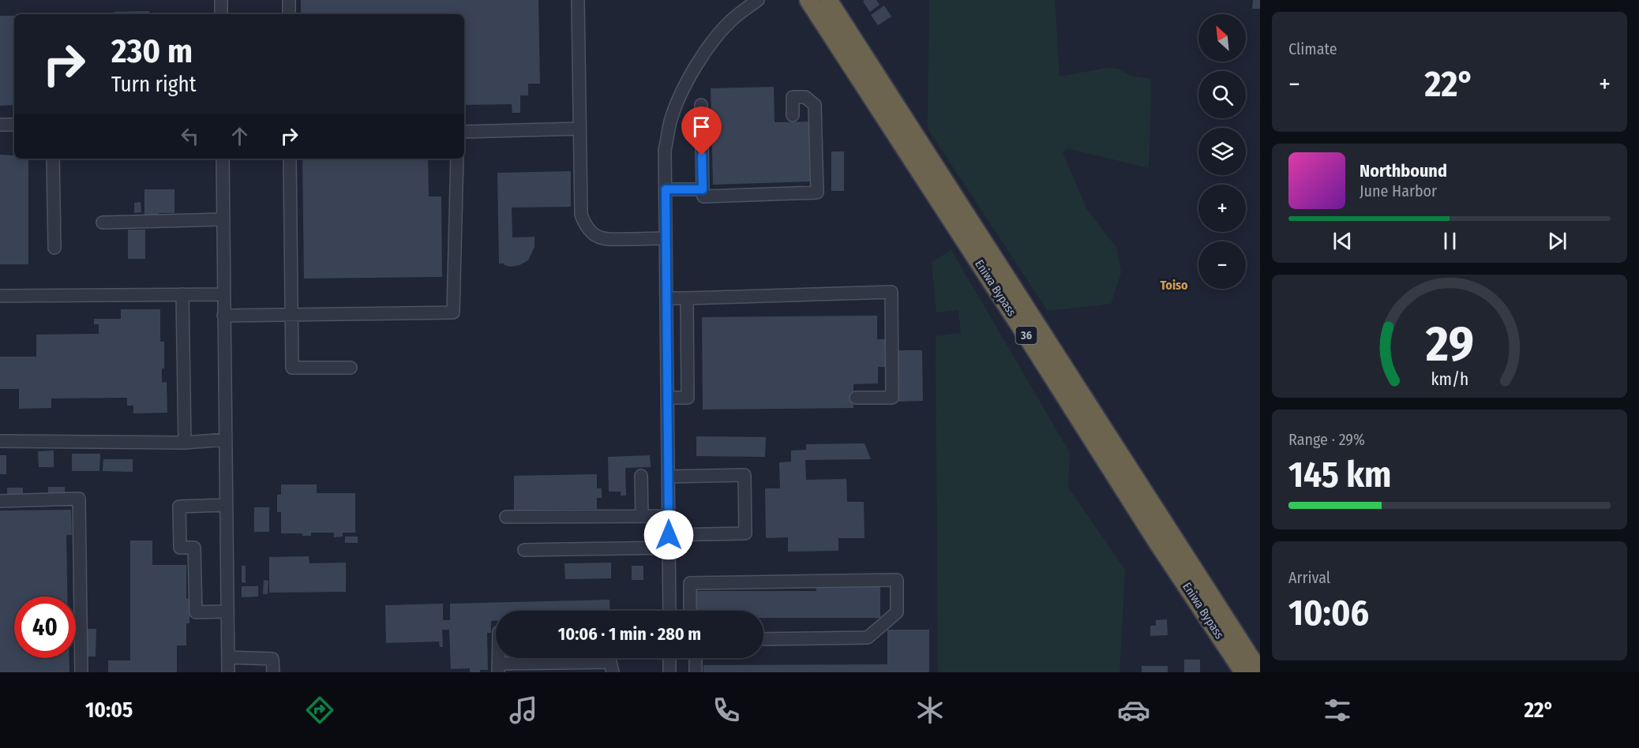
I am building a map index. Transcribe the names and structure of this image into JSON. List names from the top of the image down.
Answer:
{
  "streets": {
    "highway": ["Eniwa Bypass", "36"]
  },
  "districts": ["Toiso"],
  "north": "top left",
  "page": {
    "tile": [
      "Climate",
      ["Range · 29%", "145 km"],
      ["Arrival", "10:06"]
    ],
    "map_buttons": ["+", "−"],
    "turn": ["230 m", "Turn right"],
    "heat": ["−", "22°", "+"],
    "song": ["Northbound", "June Harbor"],
    "limit": "40",
    "trip": "10:06 · 1 min · 280 m",
    "tabs": ["10:05", "22°"],
    "gauge": ["29", "km/h"]
  }
}
